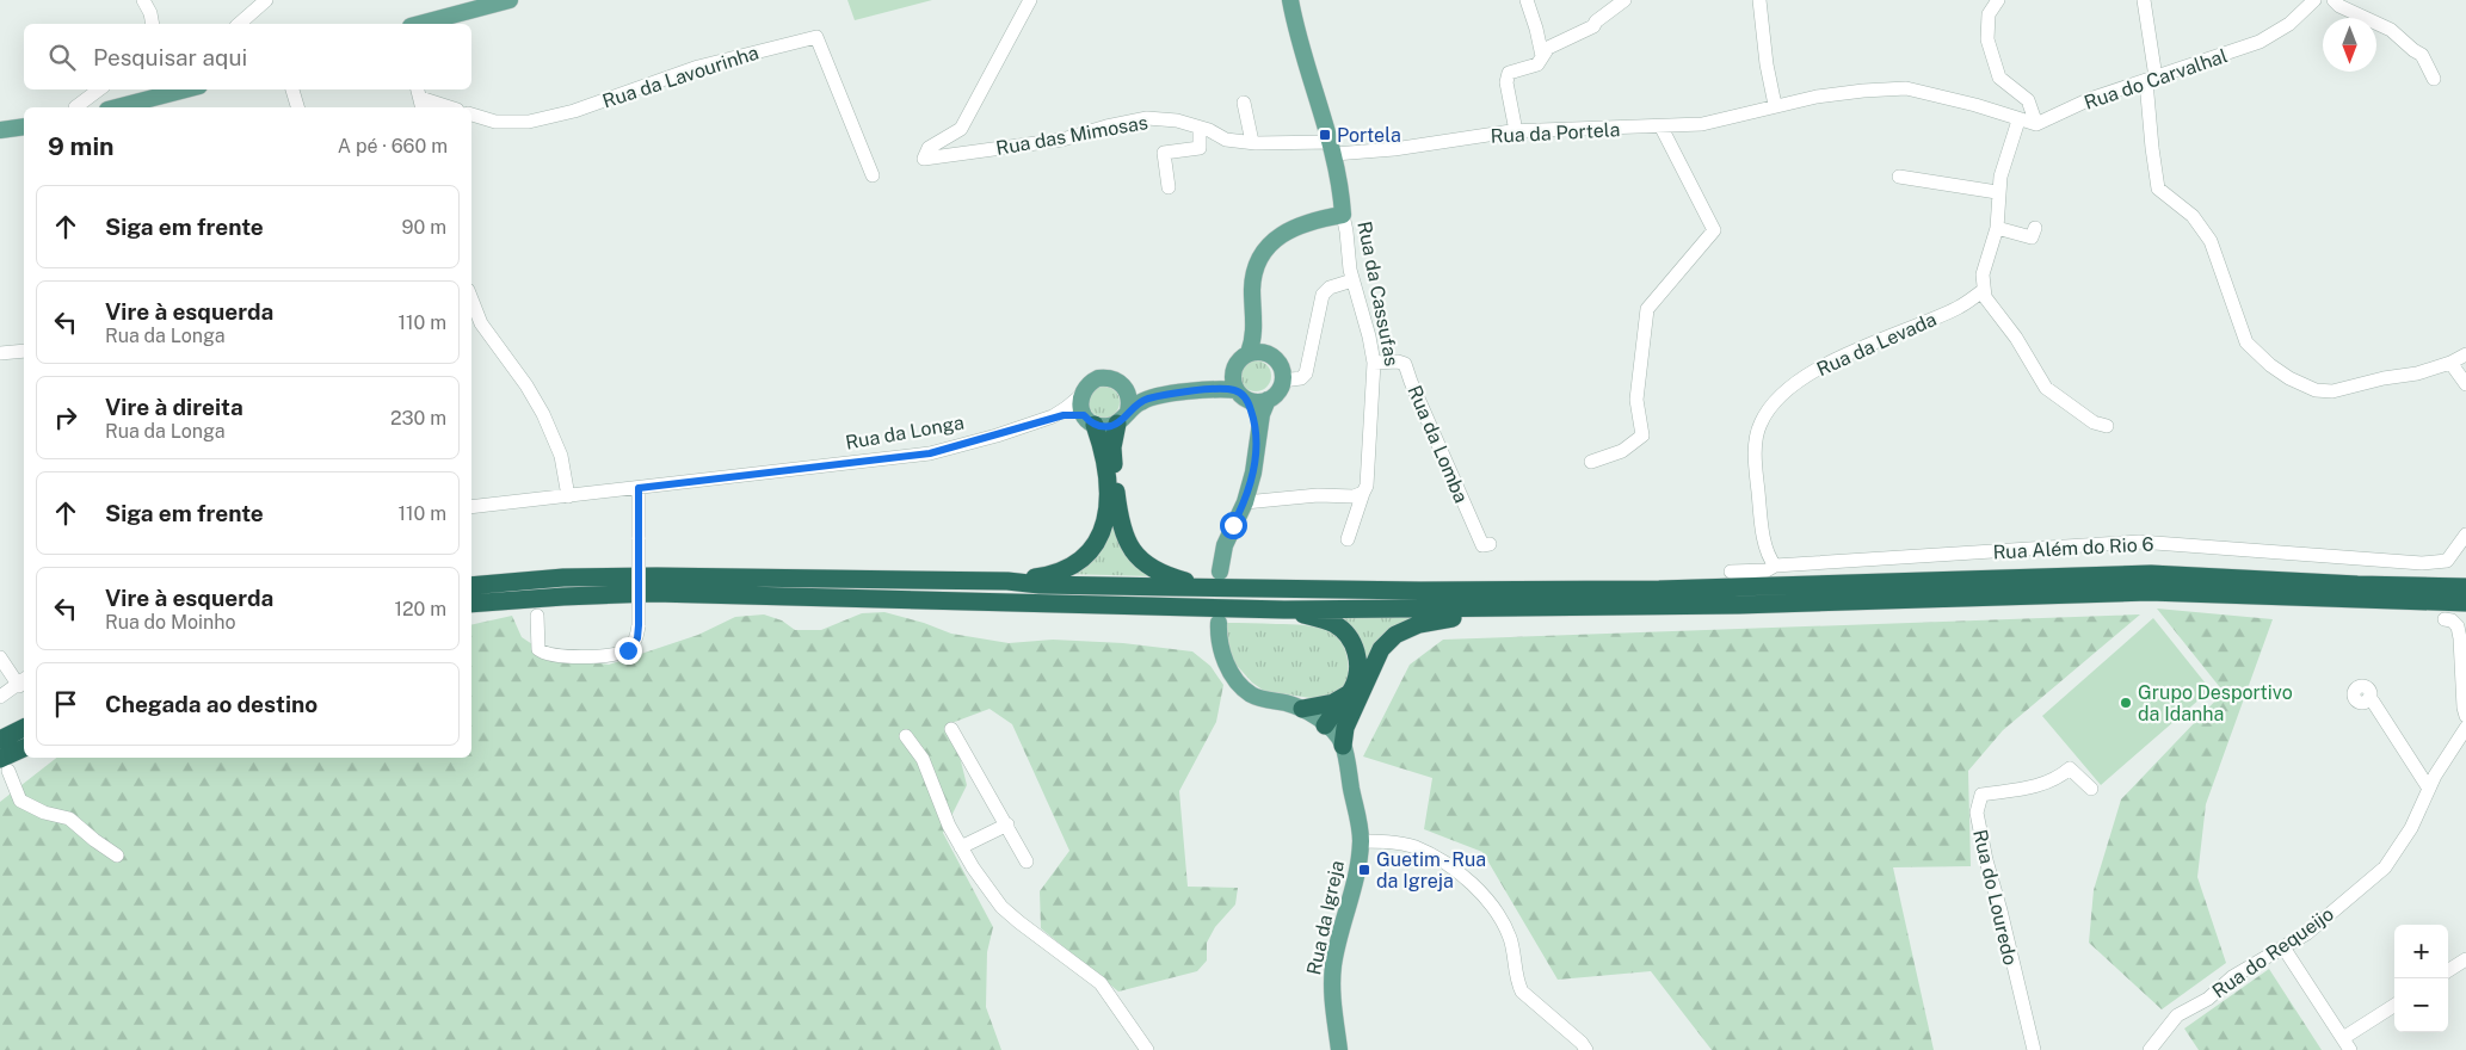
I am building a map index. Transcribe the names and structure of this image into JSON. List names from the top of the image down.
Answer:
{
  "streets": {
    "main road": ["Rua da Cassufas", "Rua da Longa", "Rua da Igreja"],
    "street": [
      "Rua da Lavourinha",
      "Rua do Carvalhal",
      "Rua da Portela",
      "Rua das Mimosas",
      "Rua da Levada",
      "Rua da Lomba",
      "Rua Além do Rio 6",
      "Rua do Louredo",
      "Rua do Requeijo"
    ]
  },
  "crossings": [
    ["Rua da Portela", "Rua das Mimosas"],
    ["Rua da Portela", "Rua da Cassufas"],
    ["Rua das Mimosas", "Rua da Cassufas"],
    ["Rua da Cassufas", "Rua da Lomba"],
    ["Rua da Levada", "Rua Além do Rio 6"]
  ],
  "places": {
    "transit": ["Portela", "Guetim - Rua da Igreja"],
    "other": ["Grupo Desportivo da Idanha"]
  },
  "north": "bottom",
  "page": {
    "search": "Pesquisar aqui",
    "heading": ["9 min", "A pé · 660 m"],
    "list": [
      ["Siga em frente", "90 m"],
      ["Vire à esquerda", "Rua da Longa", "110 m"],
      ["Vire à direita", "Rua da Longa", "230 m"],
      ["Siga em frente", "110 m"],
      ["Vire à esquerda", "Rua do Moinho", "120 m"],
      "Chegada ao destino"
    ],
    "map_buttons": ["+", "−"]
  }
}
